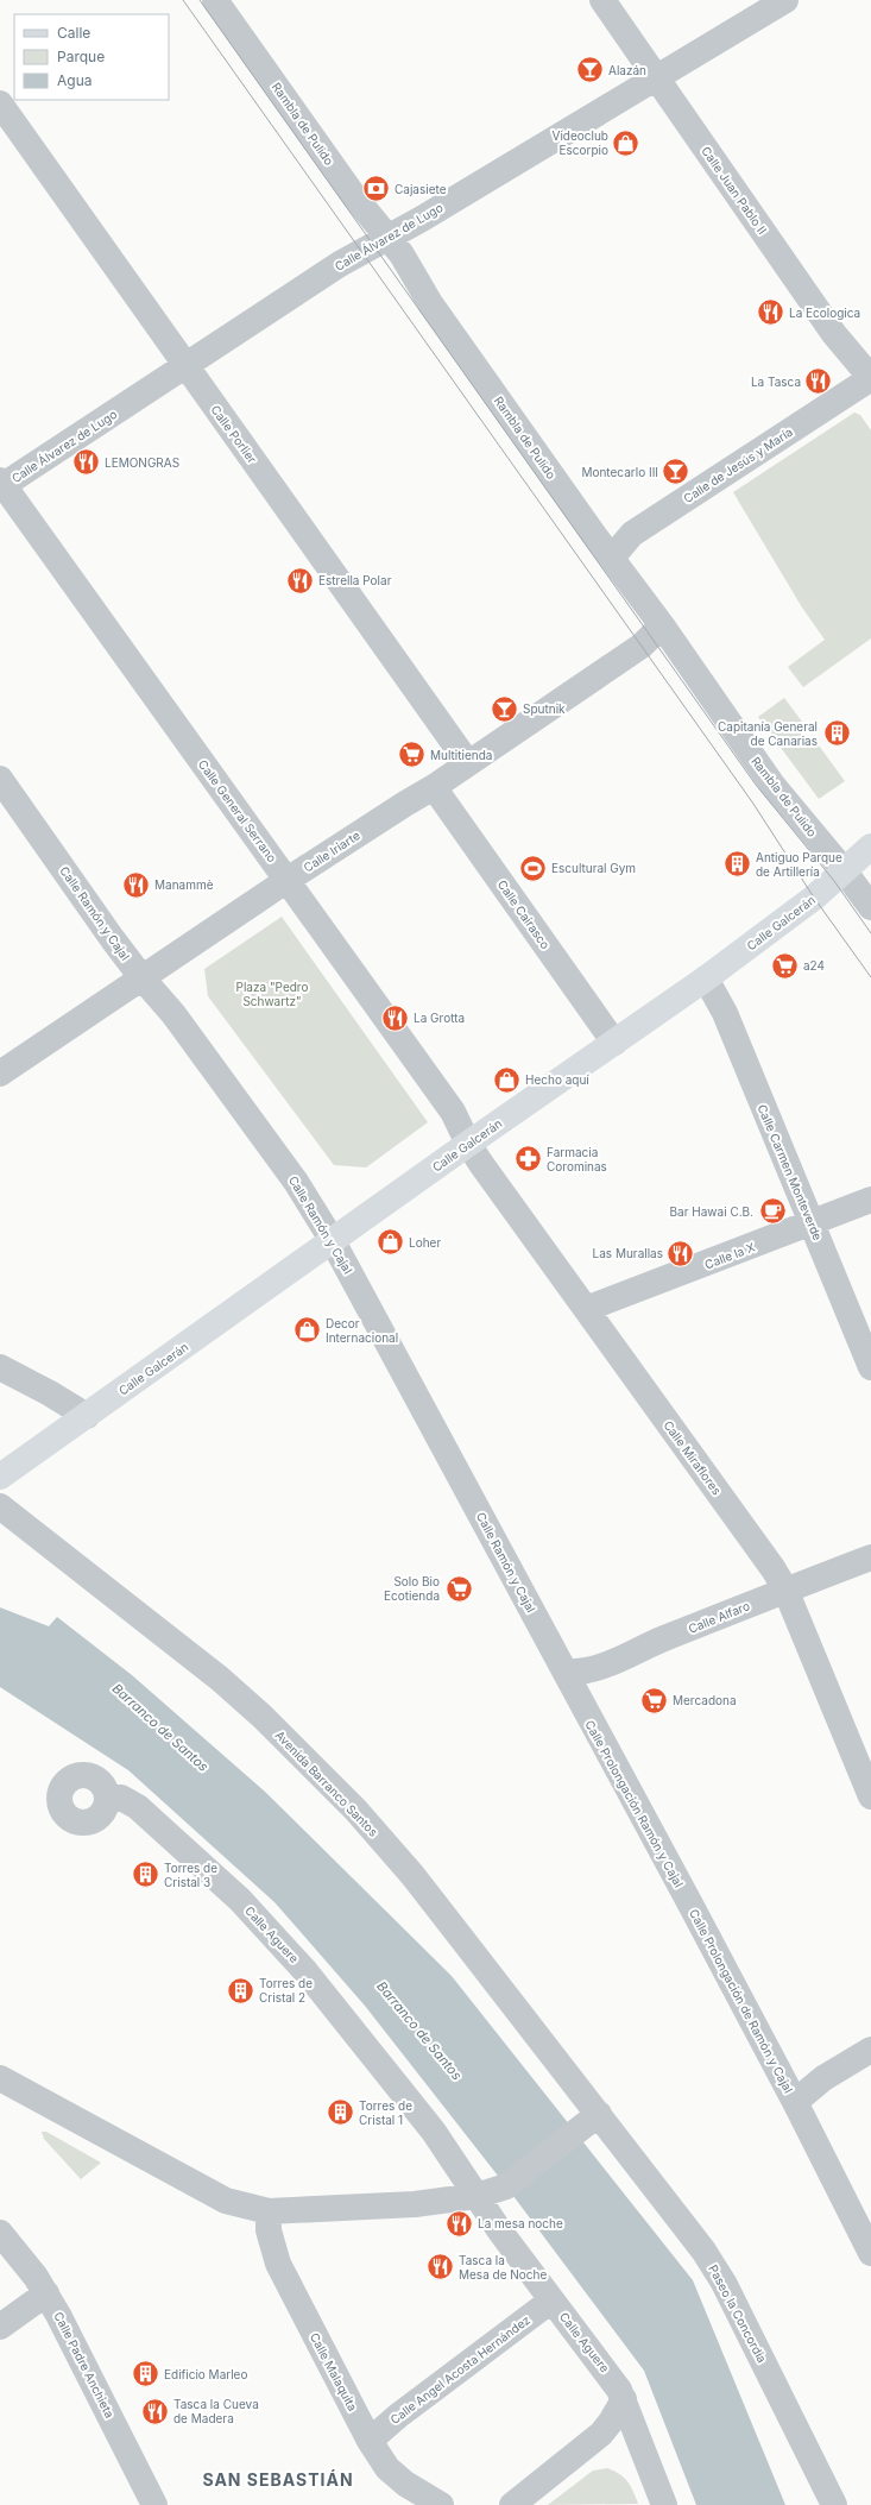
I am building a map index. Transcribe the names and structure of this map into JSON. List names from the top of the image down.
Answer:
{
  "streets": {
    "main road": ["Calle Galcerán"],
    "street": [
      "Rambla de Pulido",
      "Calle Juan Pablo II",
      "Calle Álvarez de Lugo",
      "Calle Porlier",
      "Calle de Jesús y María",
      "Calle General Serrano",
      "Calle Iriarte",
      "Calle Ramón y Cajal",
      "Calle Cairasco",
      "Calle Carmen Monteverde",
      "Calle la X",
      "Calle Miraflores",
      "Calle Alfaro",
      "Avenida Barranco Santos",
      "Calle Prolongación Ramón y Cajal",
      "Calle Aguere",
      "Calle Prolongación de Ramón y Cajal",
      "Paseo la Concordia",
      "Calle Padre Anchieta",
      "Calle Angel Acosta Hernández",
      "Calle Malaquita"
    ]
  },
  "crossings": [
    ["Rambla de Pulido", "Calle Álvarez de Lugo"],
    ["Rambla de Pulido", "Calle de Jesús y María"],
    ["Rambla de Pulido", "Calle Iriarte"],
    ["Rambla de Pulido", "Calle Galcerán"],
    ["Calle Juan Pablo II", "Calle Álvarez de Lugo"],
    ["Calle Juan Pablo II", "Calle de Jesús y María"],
    ["Calle Álvarez de Lugo", "Calle Porlier"],
    ["Calle Álvarez de Lugo", "Calle General Serrano"],
    ["Calle Porlier", "Calle Iriarte"],
    ["Calle General Serrano", "Calle Iriarte"],
    ["Calle General Serrano", "Calle Galcerán"],
    ["Calle General Serrano", "Calle Miraflores"],
    ["Calle Iriarte", "Calle Ramón y Cajal"],
    ["Calle Iriarte", "Calle Cairasco"],
    ["Calle Ramón y Cajal", "Calle Galcerán"],
    ["Calle Ramón y Cajal", "Calle Alfaro"],
    ["Calle Ramón y Cajal", "Calle Prolongación Ramón y Cajal"],
    ["Calle Cairasco", "Calle Galcerán"],
    ["Calle Galcerán", "Calle Carmen Monteverde"],
    ["Calle Galcerán", "Calle Miraflores"],
    ["Calle Carmen Monteverde", "Calle la X"],
    ["Calle la X", "Calle Miraflores"],
    ["Calle Miraflores", "Calle Alfaro"],
    ["Avenida Barranco Santos", "Paseo la Concordia"],
    ["Calle Prolongación Ramón y Cajal", "Calle Prolongación de Ramón y Cajal"],
    ["Calle Aguere", "Calle Angel Acosta Hernández"],
    ["Calle Angel Acosta Hernández", "Calle Malaquita"]
  ],
  "districts": ["SAN SEBASTIÁN"],
  "water": ["Barranco de Santos"],
  "parks": ["Plaza \"Pedro Schwartz\""],
  "places": {
    "bar": ["Alazán", "Montecarlo III", "Sputnik"],
    "shop": [
      "Videoclub Escorpio",
      "Hecho aquí",
      "Loher",
      "Decor Internacional"
    ],
    "bank": ["Cajasiete"],
    "restaurant": [
      "La Ecologica",
      "La Tasca",
      "LEMONGRAS",
      "Estrella Polar",
      "Manammè",
      "La Grotta",
      "Las Murallas",
      "La mesa noche",
      "Tasca la Mesa de Noche",
      "Tasca la Cueva de Madera"
    ],
    "building": [
      "Capitanía General de Canarias",
      "Antiguo Parque de Artillería",
      "Torres de Cristal 3",
      "Torres de Cristal 2",
      "Torres de Cristal 1",
      "Edificio Marleo"
    ],
    "supermarket": [
      "Multitienda",
      "a24",
      "Solo Bio Ecotienda",
      "Mercadona"
    ],
    "sports": ["Escultural Gym"],
    "pharmacy": ["Farmacia Corominas"],
    "cafe": ["Bar Hawai C.B."]
  },
  "legend": ["Calle", "Parque", "Agua"]
}
